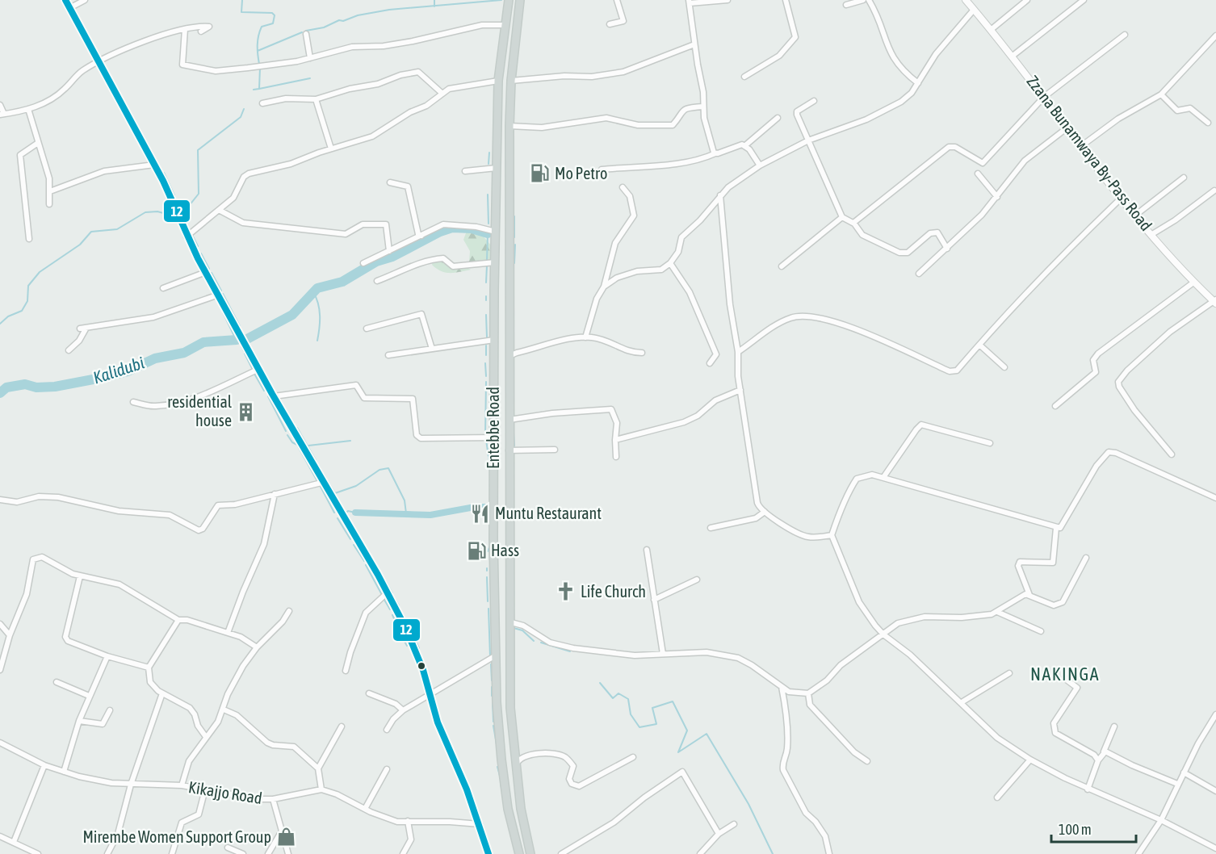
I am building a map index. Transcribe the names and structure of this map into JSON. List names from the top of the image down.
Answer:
{
  "streets": {
    "main road": ["Entebbe Road"],
    "street": ["Zzana Bunamwaya By-Pass Road", "Kikajjo Road"]
  },
  "districts": ["NAKINGA"],
  "water": ["Kalidubi"],
  "places": {
    "fuel station": ["Mo Petro", "Hass"],
    "building": ["residential house"],
    "restaurant": ["Muntu Restaurant"],
    "church": ["Life Church"],
    "shop": ["Mirembe Women Support Group"]
  },
  "lines": ["transit line 12"],
  "scale_bar": "100 m"
}
